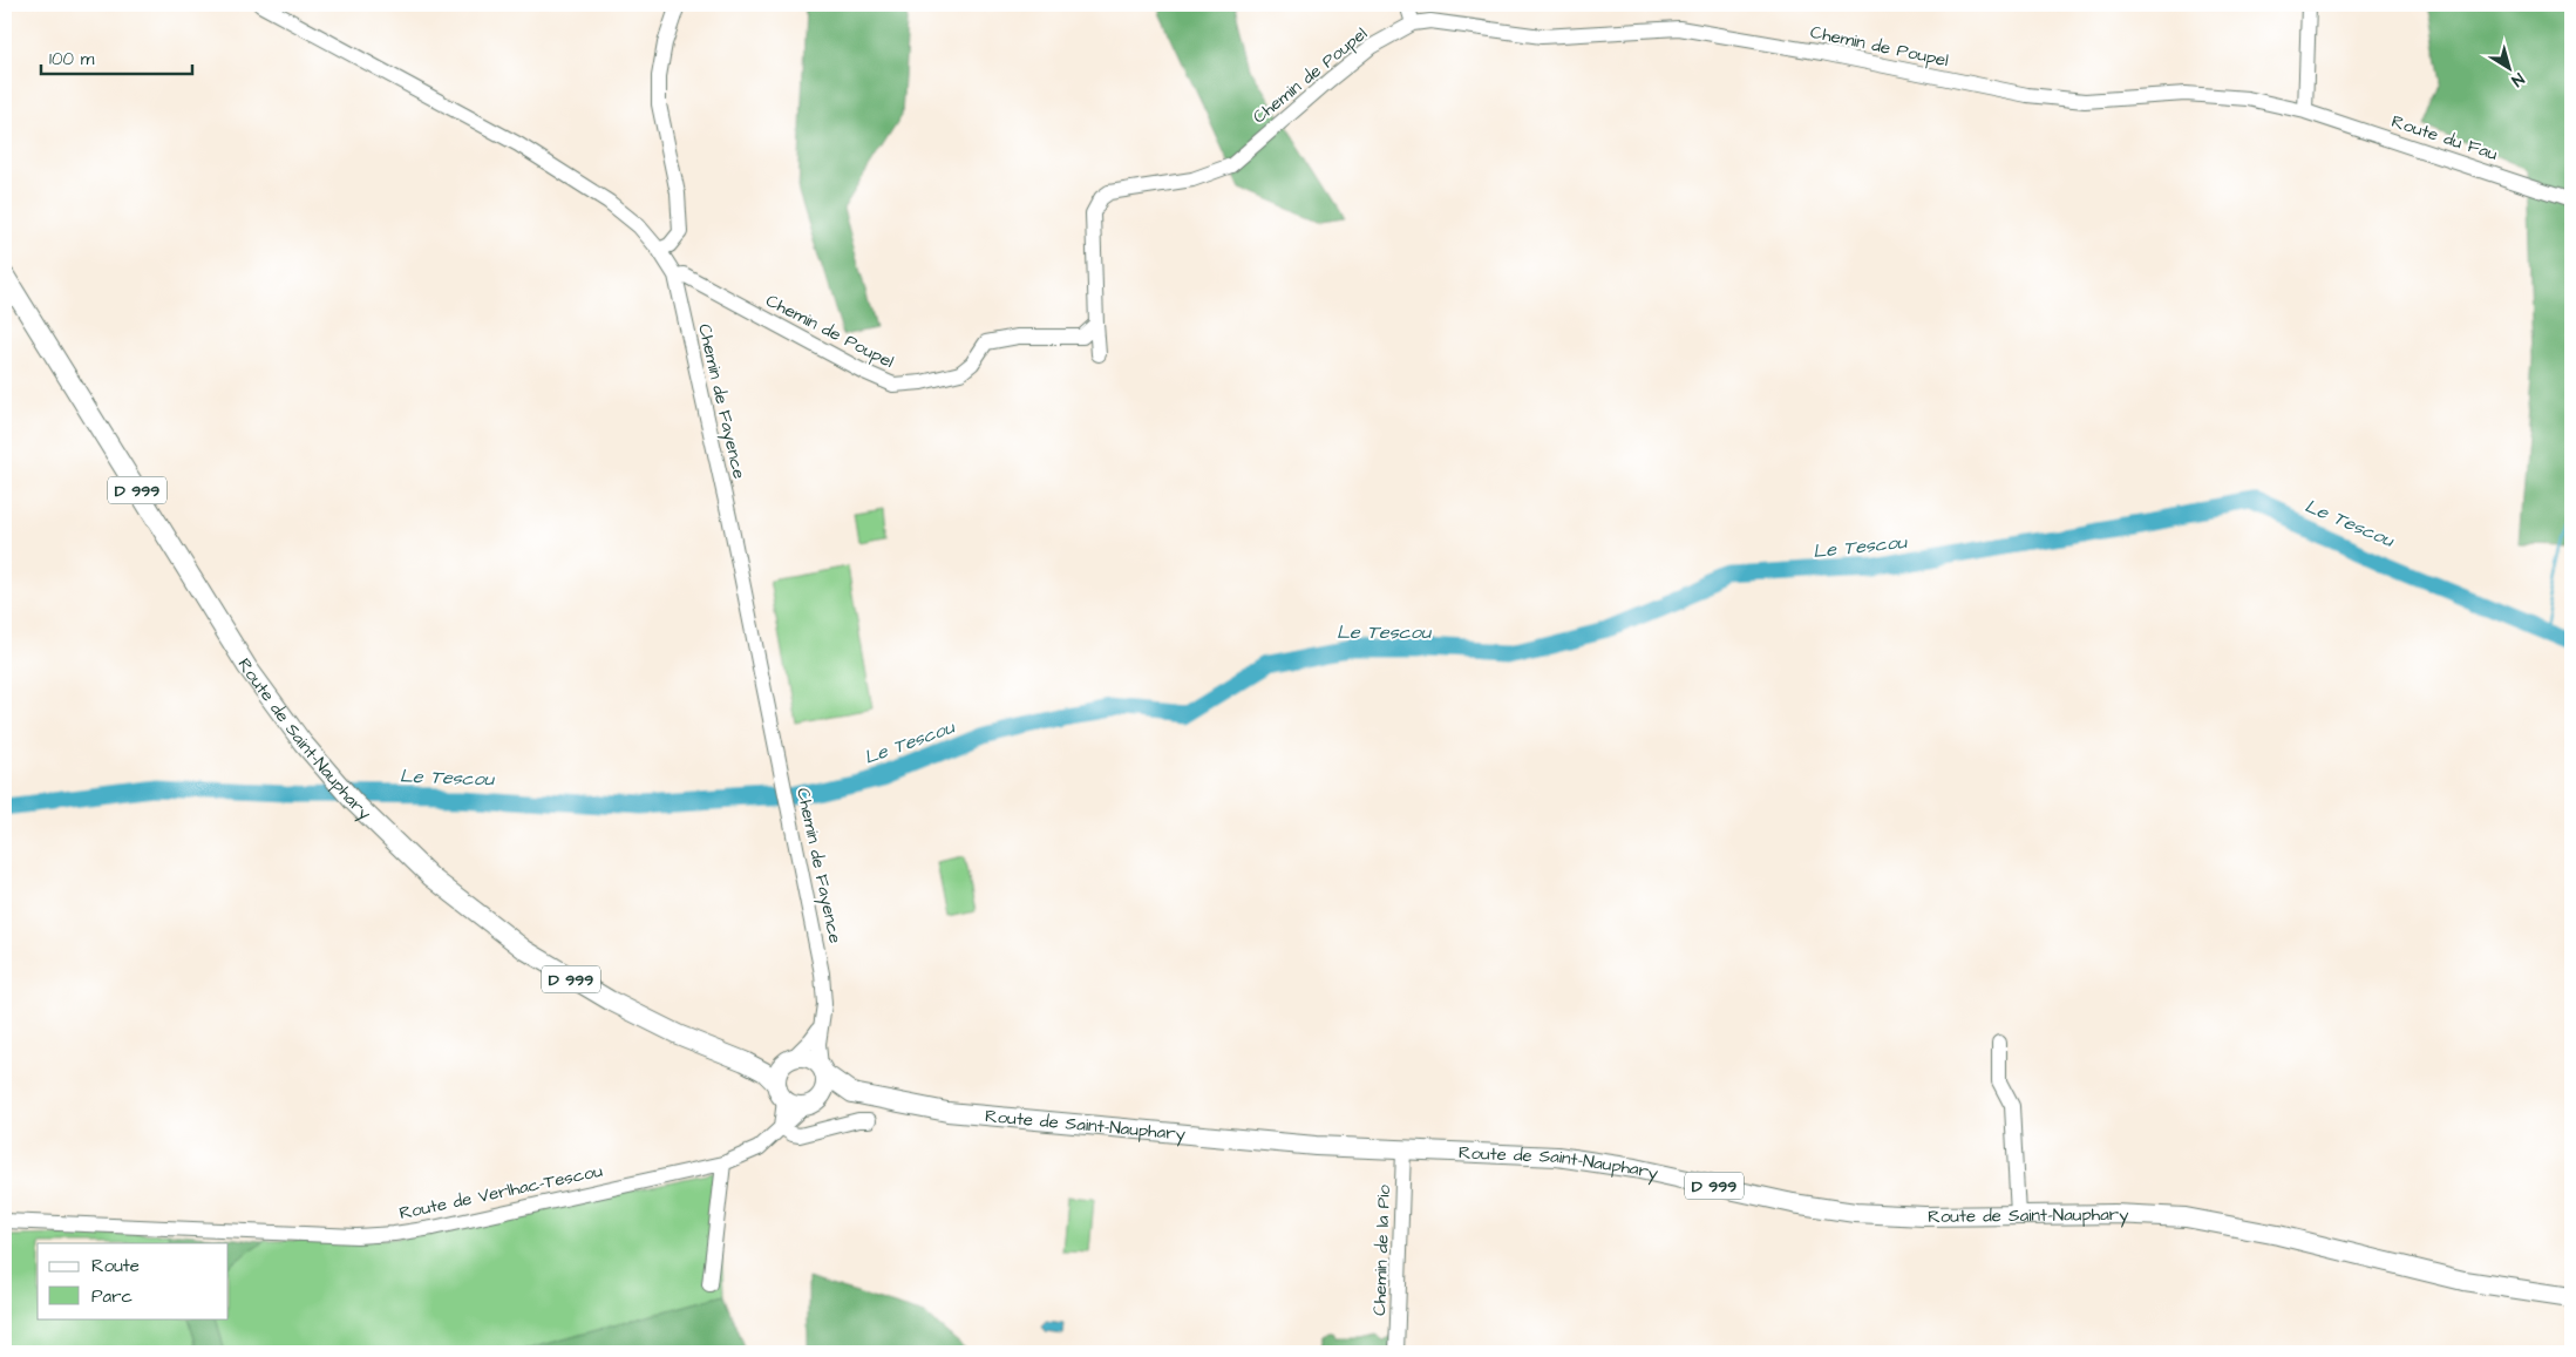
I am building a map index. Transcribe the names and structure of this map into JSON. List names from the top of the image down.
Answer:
{
  "streets": {
    "main road": ["D 999", "Route de Saint-Nauphary"],
    "street": [
      "Chemin de Poupel",
      "Route du Fau",
      "Chemin de Fayence",
      "Route de Verlhac-Tescou",
      "Chemin de la Pio"
    ]
  },
  "crossings": [
    ["Chemin de Poupel", "Route du Fau"],
    ["Chemin de Poupel", "Chemin de Fayence"],
    ["Chemin de Fayence", "Route de Saint-Nauphary"],
    ["Chemin de Fayence", "Route de Verlhac-Tescou"],
    ["Route de Saint-Nauphary", "Route de Verlhac-Tescou"],
    ["Route de Saint-Nauphary", "Chemin de la Pio"]
  ],
  "water": ["Le Tescou"],
  "legend": ["Route", "Parc"],
  "scale_bar": "100 m",
  "north": "bottom right"
}
